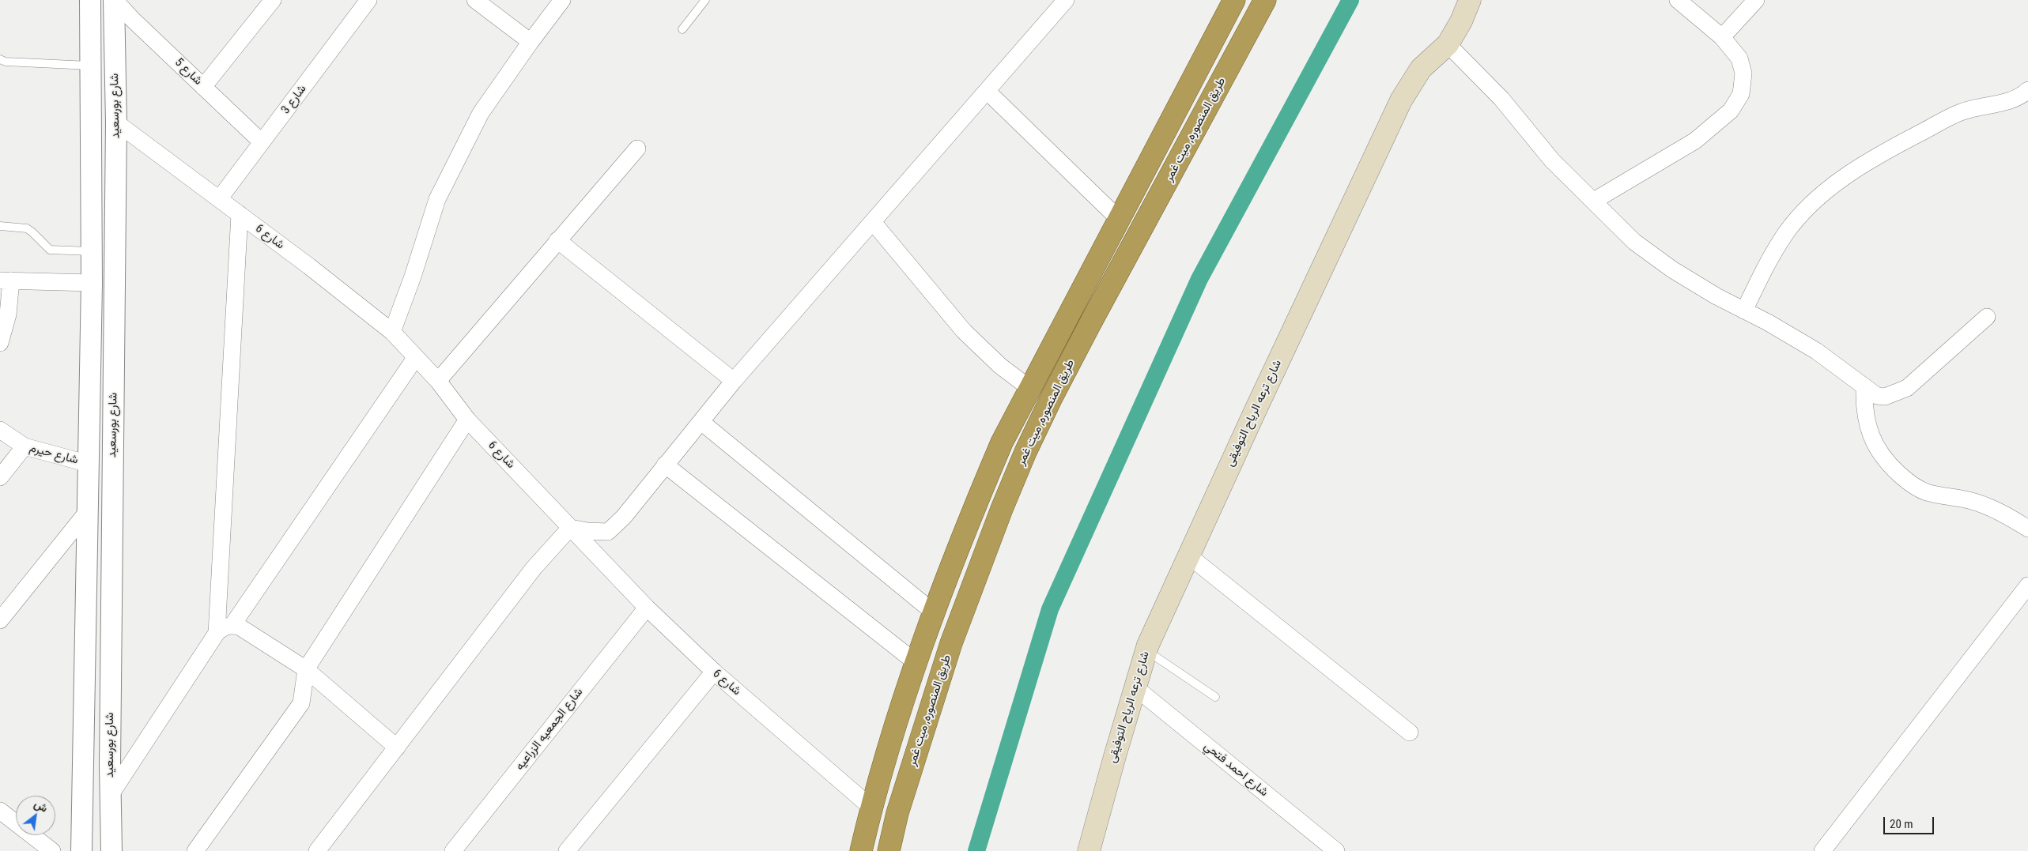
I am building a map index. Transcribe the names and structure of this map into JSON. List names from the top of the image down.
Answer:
{
  "streets": {
    "highway": ["طريق المنصوره, ميت غمر"],
    "main road": ["شارع ترعه الرياح التوفيقى"],
    "street": [
      "شارع 5",
      "شارع 3",
      "شارع بورسعيد",
      "شارع 6",
      "شارع حيرم",
      "شارع الجمعيه الزراعيه",
      "شارع احمد فتحي"
    ]
  },
  "crossings": [
    ["شارع 5", "شارع 3"],
    ["شارع 5", "شارع بورسعيد"],
    ["شارع 3", "شارع 6"],
    ["شارع بورسعيد", "شارع 6"],
    ["شارع بورسعيد", "شارع حيرم"],
    ["طريق المنصوره, ميت غمر", "شارع 6"],
    ["شارع 6", "شارع الجمعيه الزراعيه"],
    ["شارع ترعه الرياح التوفيقى", "شارع احمد فتحي"]
  ],
  "scale_bar": "20 m",
  "north": "top right"
}
